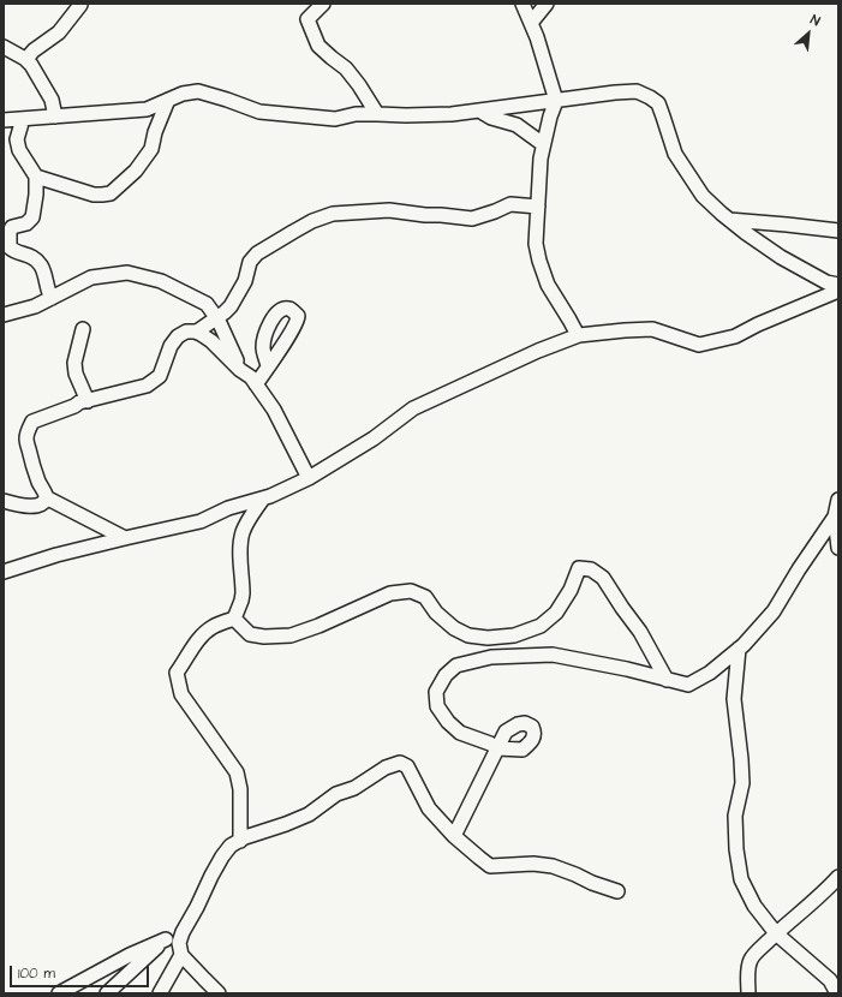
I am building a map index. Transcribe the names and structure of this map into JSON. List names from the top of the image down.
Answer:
{
  "scale_bar": "100 m",
  "north": "top right"
}
